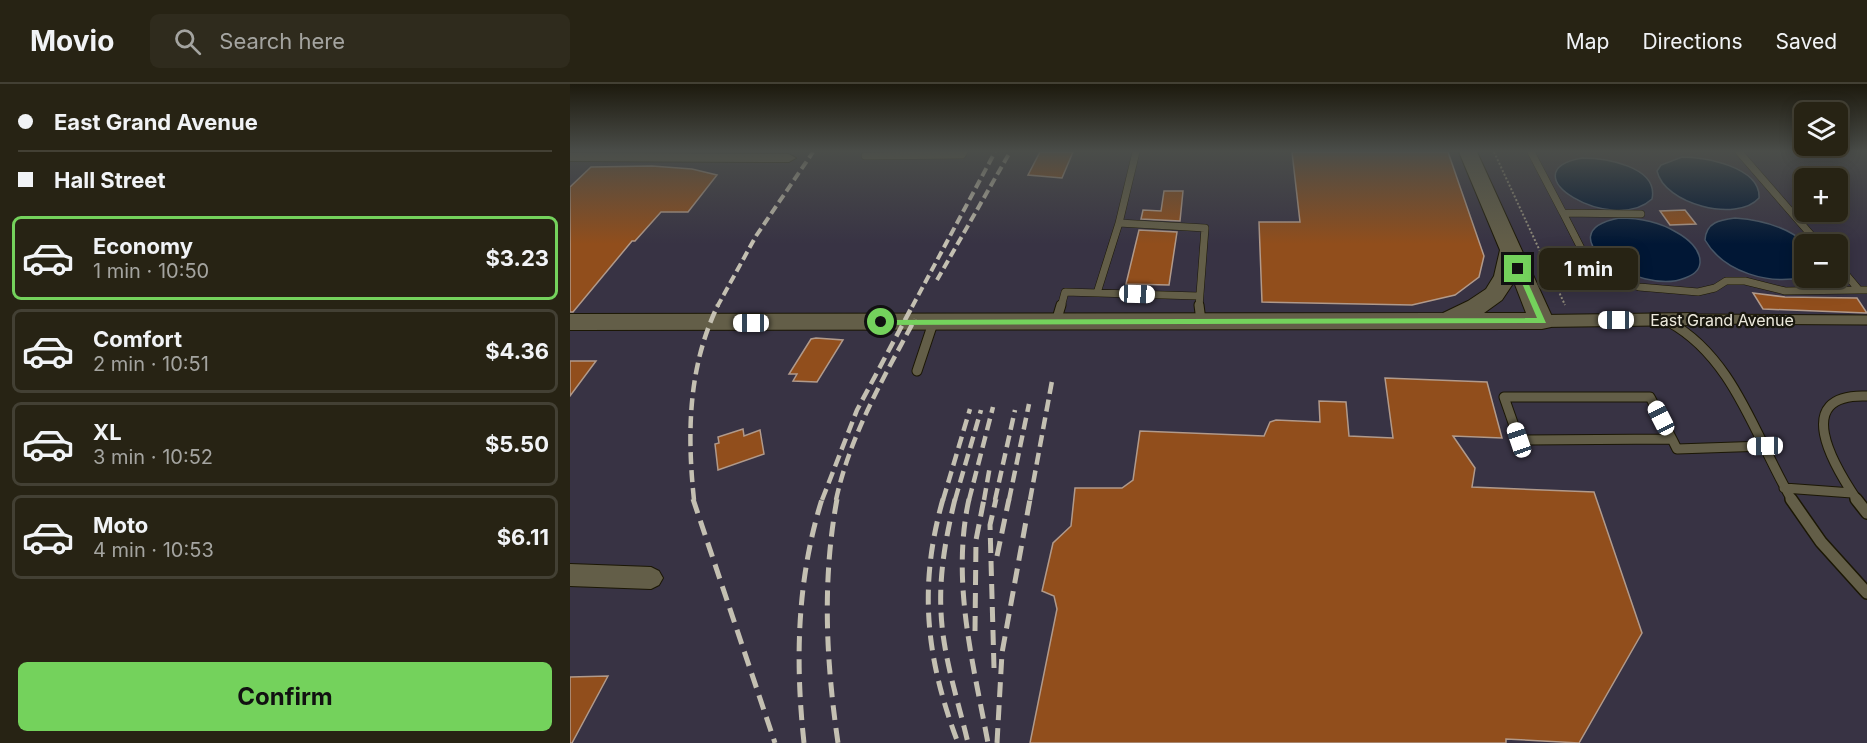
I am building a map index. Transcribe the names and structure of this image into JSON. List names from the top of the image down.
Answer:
{
  "streets": {
    "main road": ["East Grand Avenue"]
  },
  "page": {
    "header": "Movio",
    "search": "Search here",
    "nav": ["Map", "Directions", "Saved"],
    "banner": ["East Grand Avenue", "Hall Street"],
    "map_buttons": ["+", "−"],
    "list": [
      {
        "name": "Economy",
        "note": "1 min · 10:50",
        "value": "$3.23"
      },
      {
        "name": "Comfort",
        "note": "2 min · 10:51",
        "value": "$4.36"
      },
      {
        "name": "XL",
        "note": "3 min · 10:52",
        "value": "$5.50"
      },
      {
        "name": "Moto",
        "note": "4 min · 10:53",
        "value": "$6.11"
      }
    ],
    "bubble": "1 min",
    "buttons": "Confirm"
  }
}
